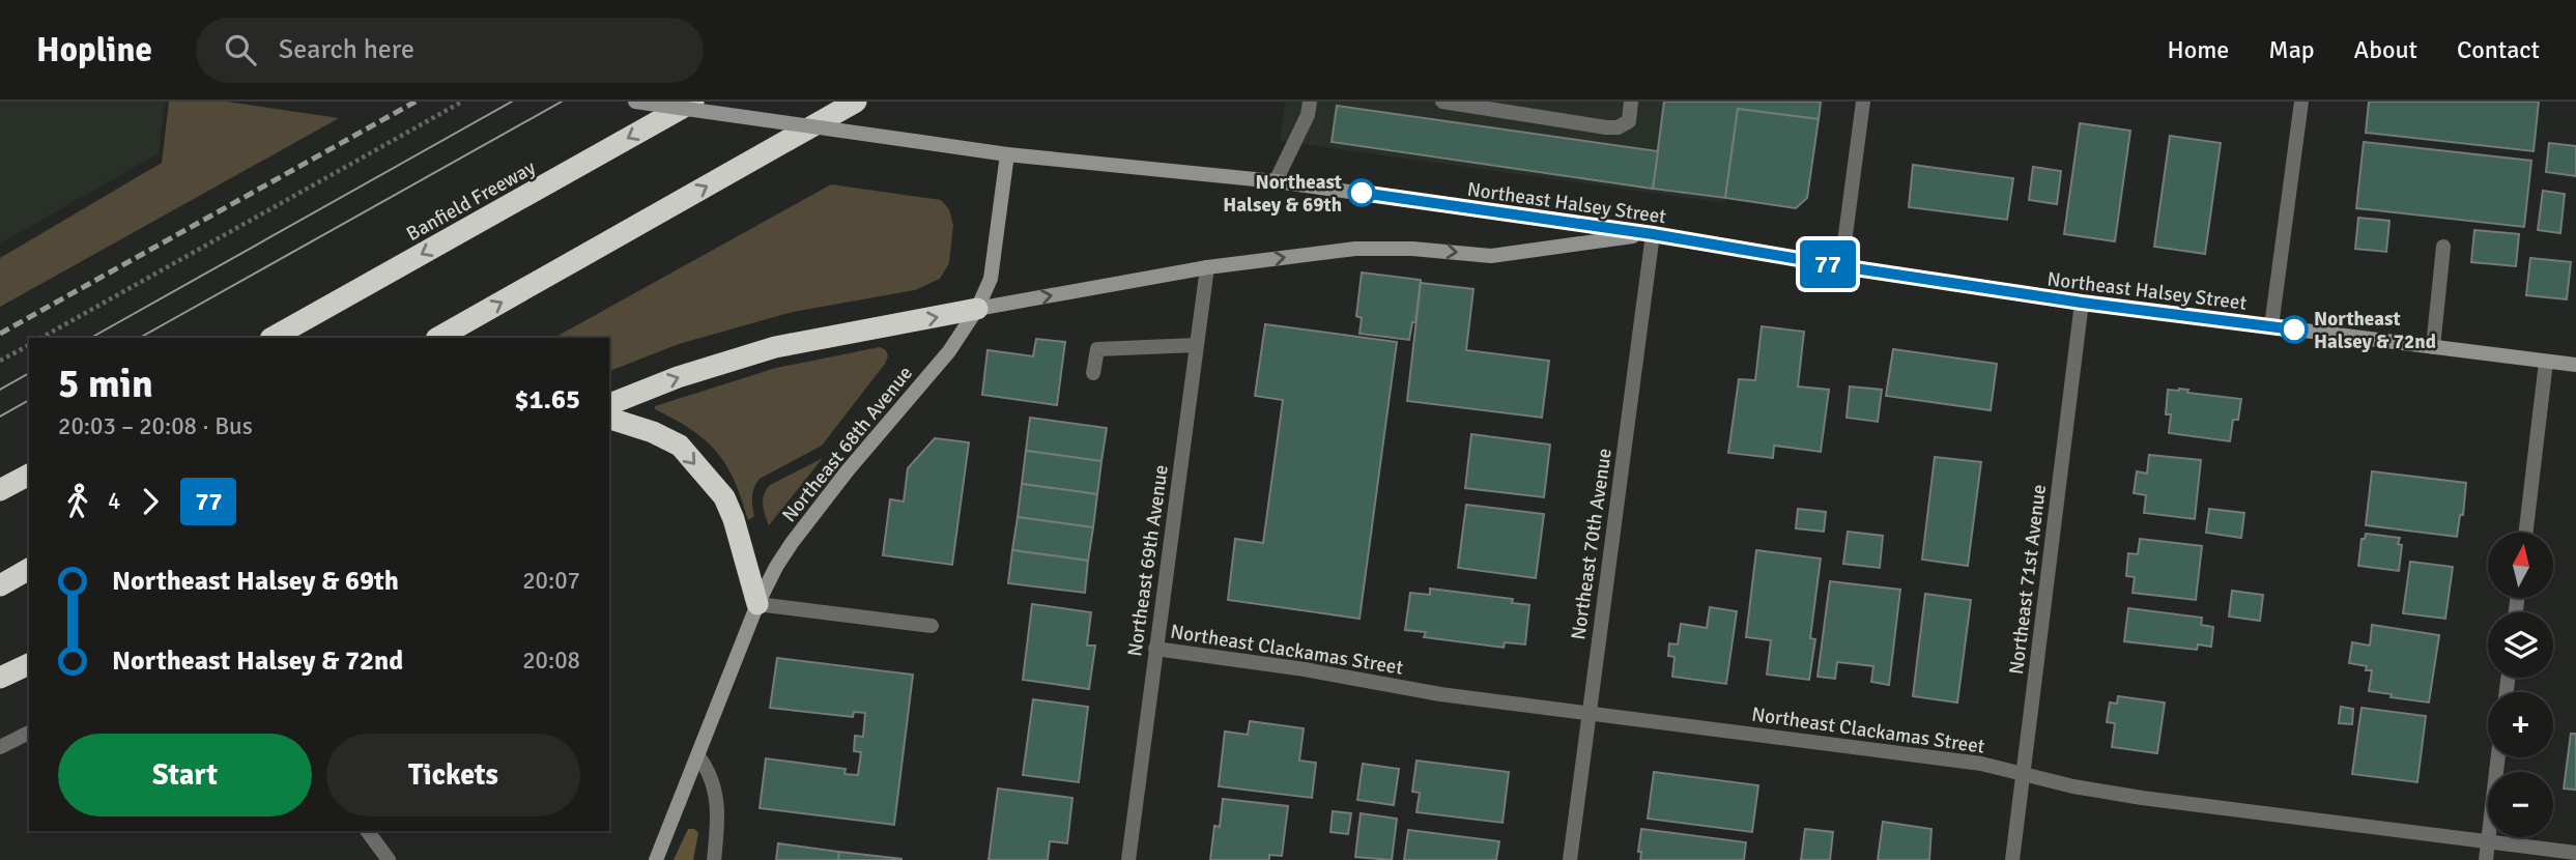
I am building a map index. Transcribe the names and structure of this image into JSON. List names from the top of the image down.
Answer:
{
  "streets": {
    "highway": ["Banfield Freeway"],
    "main road": ["Northeast Halsey Street", "Northeast 68th Avenue"],
    "street": [
      "Northeast 70th Avenue",
      "Northeast 69th Avenue",
      "Northeast 71st Avenue",
      "Northeast Clackamas Street"
    ]
  },
  "crossings": [
    ["Northeast Halsey Street", "Northeast 68th Avenue"],
    ["Northeast Halsey Street", "Northeast 70th Avenue"],
    ["Northeast Halsey Street", "Northeast 71st Avenue"],
    ["Northeast 70th Avenue", "Northeast Clackamas Street"],
    ["Northeast 69th Avenue", "Northeast Clackamas Street"],
    ["Northeast 71st Avenue", "Northeast Clackamas Street"]
  ],
  "places": ["Northeast Halsey & 69th", "Northeast Halsey & 72nd"],
  "lines": ["bus line 77"],
  "north": "top",
  "page": {
    "header": "Hopline",
    "search": "Search here",
    "nav": [
      "Home",
      "Map",
      "About",
      "Contact"
    ],
    "on_map": "77",
    "heading": ["5 min", "20:03 – 20:08 · Bus", "$1.65"],
    "legs": ["4", "77"],
    "map_buttons": ["+", "−"],
    "list": [
      {
        "name": "Northeast Halsey & 69th",
        "value": "20:07"
      },
      {
        "name": "Northeast Halsey & 72nd",
        "value": "20:08"
      }
    ],
    "buttons": ["Start", "Tickets"]
  }
}
